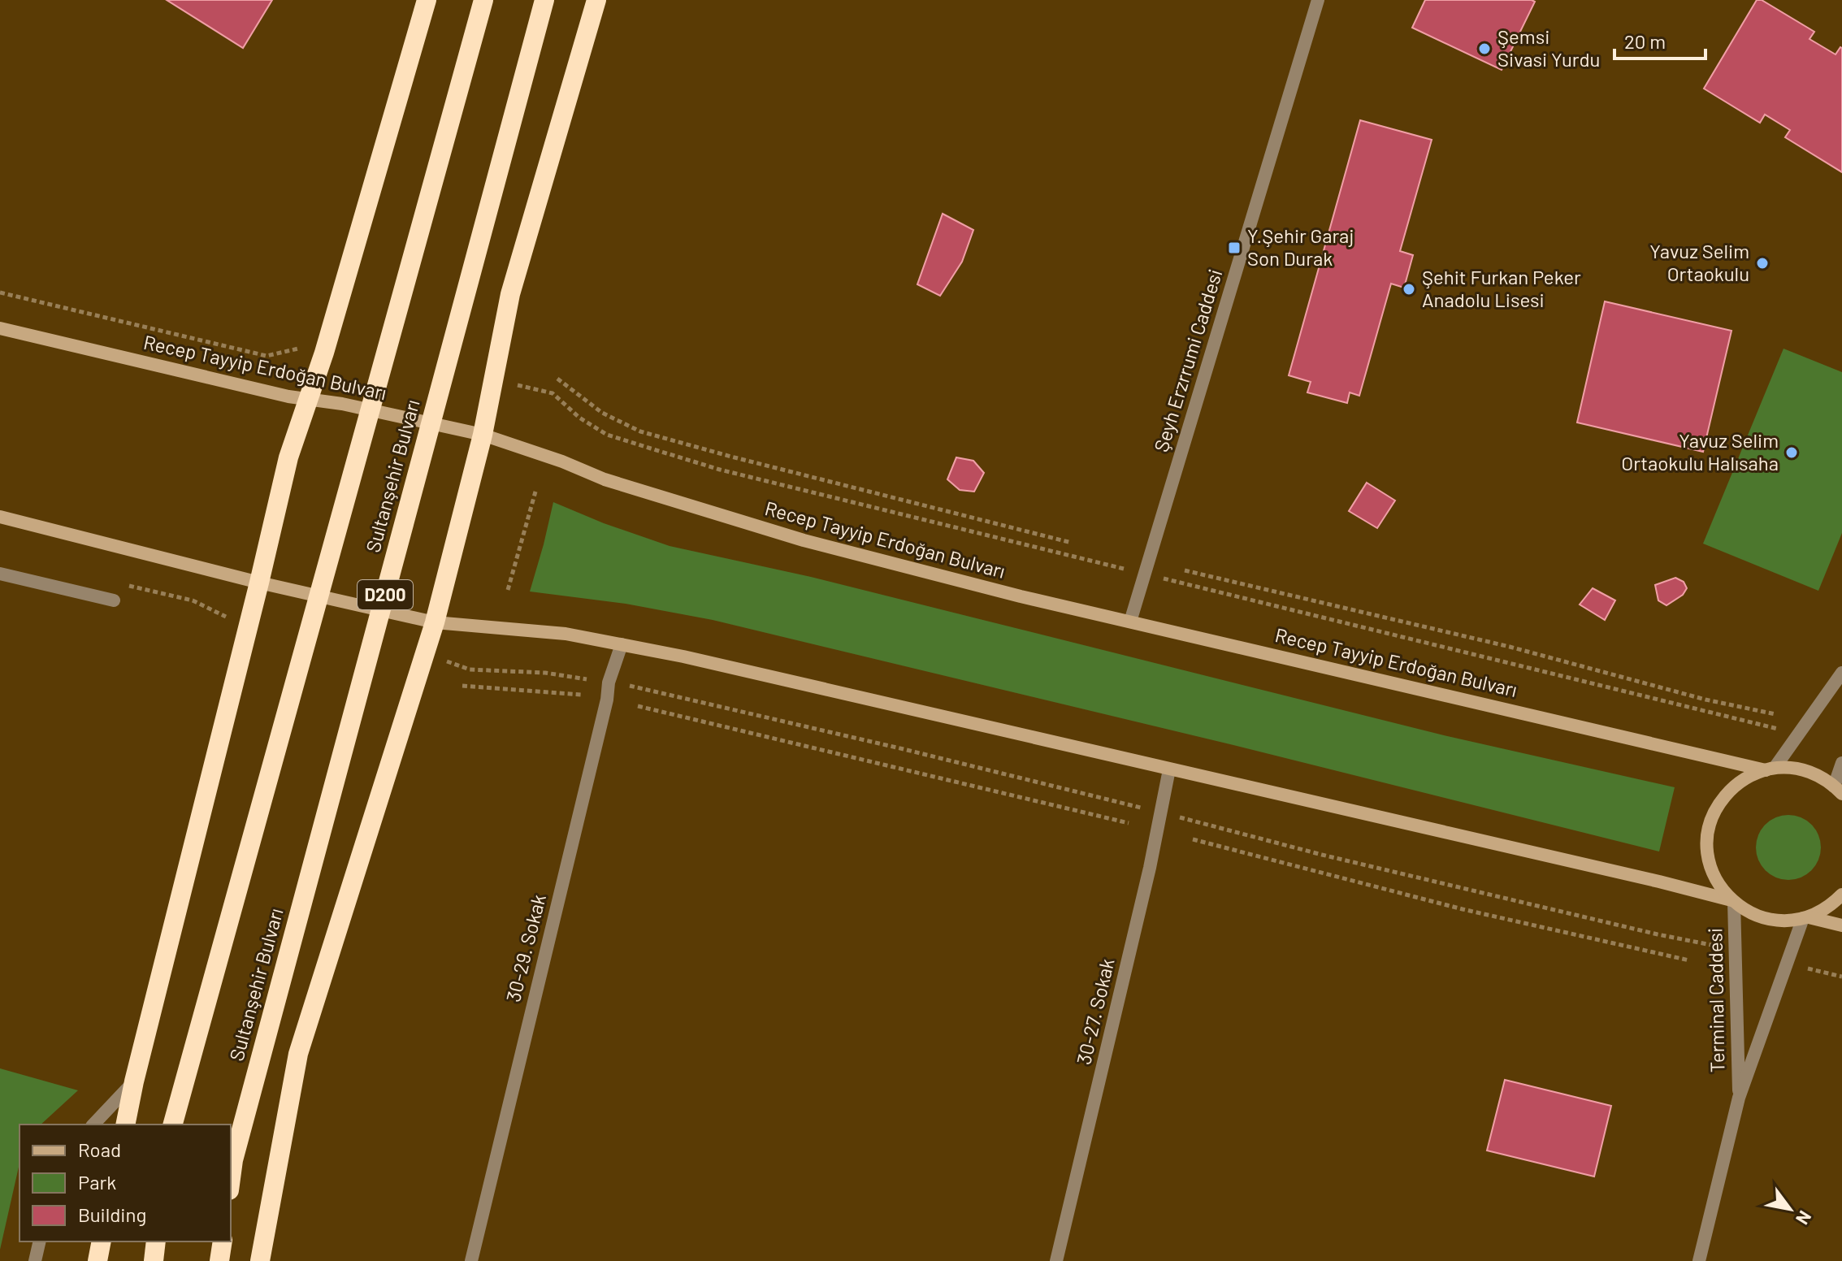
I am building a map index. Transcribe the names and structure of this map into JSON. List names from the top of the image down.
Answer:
{
  "streets": {
    "highway": ["Sultanşehir Bulvarı", "D200"],
    "street": [
      "Şeyh Erzrrumi Caddesi",
      "Recep Tayyip Erdoğan Bulvarı",
      "30-29. Sokak",
      "Terminal Caddesi",
      "30-27. Sokak"
    ]
  },
  "crossings": [
    ["Şeyh Erzrrumi Caddesi", "Recep Tayyip Erdoğan Bulvarı"]
  ],
  "places": {
    "other": [
      "Şemsi Sivasi Yurdu",
      "Yavuz Selim Ortaokulu",
      "Şehit Furkan Peker Anadolu Lisesi",
      "Yavuz Selim Ortaokulu Halısaha"
    ],
    "transit": ["Y.Şehir Garaj Son Durak"]
  },
  "legend": ["Road", "Park", "Building"],
  "scale_bar": "20 m",
  "north": "bottom right"
}
